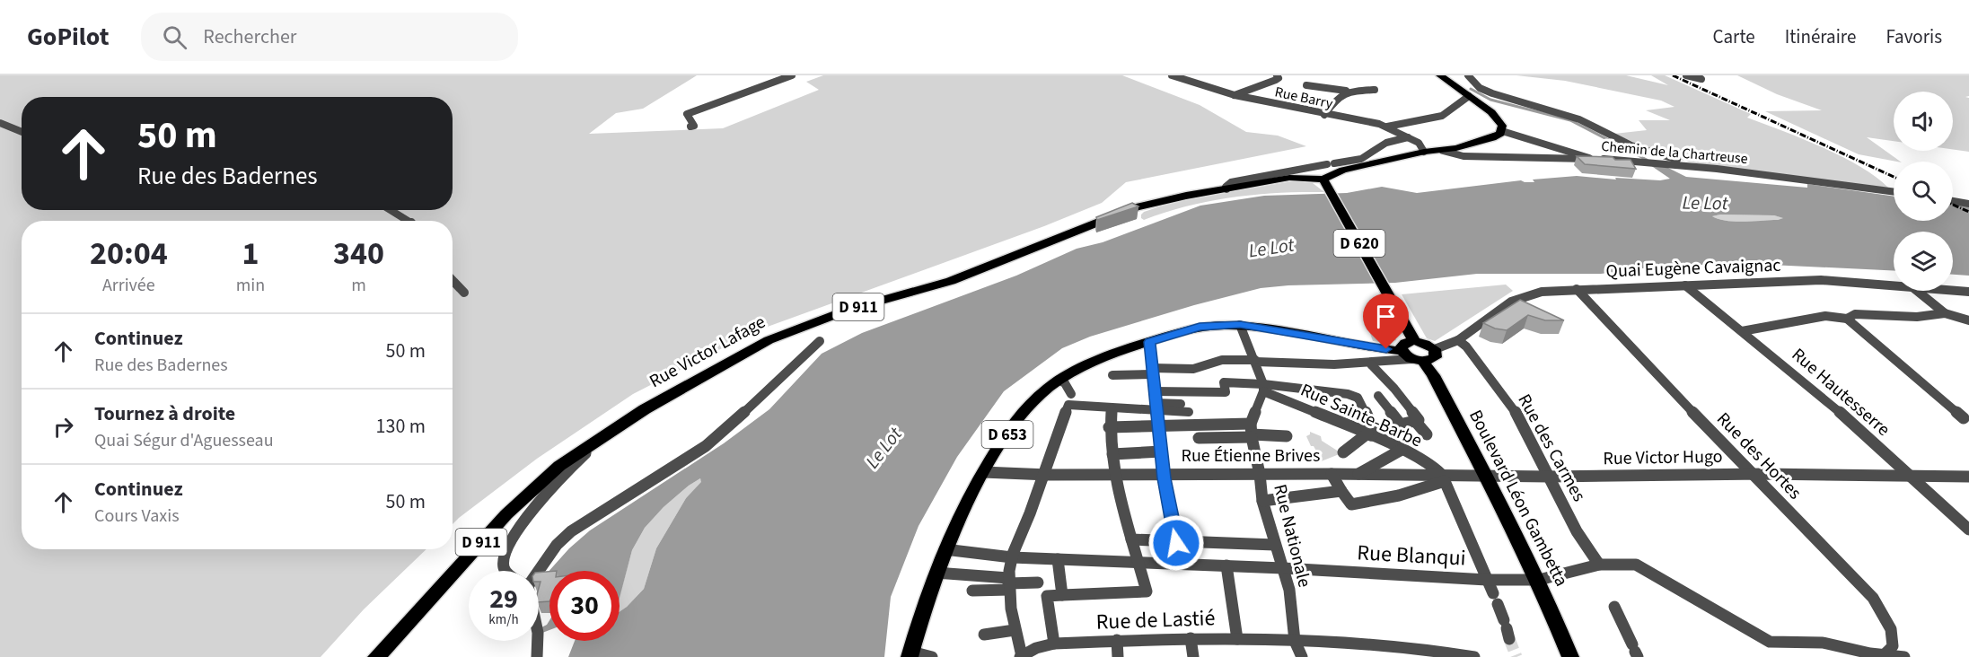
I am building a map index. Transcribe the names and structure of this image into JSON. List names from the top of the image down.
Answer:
{
  "streets": {
    "main road": [
      "D 620",
      "D 911",
      "Rue Victor Lafage",
      "D 653",
      "Boulevard Léon Gambetta"
    ],
    "street": [
      "Rue Barry",
      "Chemin de la Chartreuse",
      "Quai Eugène Cavaignac",
      "Rue Hautesserre",
      "Rue Sainte-Barbe",
      "Rue des Carmes",
      "Rue Étienne Brives",
      "Rue des Hortes",
      "Rue Victor Hugo",
      "Rue Nationale",
      "Rue Blanqui",
      "Rue de Lastié"
    ]
  },
  "crossings": [
    ["D 620", "D 911"],
    ["Quai Eugène Cavaignac", "Rue Hautesserre"],
    ["Quai Eugène Cavaignac", "Rue des Carmes"],
    ["Quai Eugène Cavaignac", "Rue des Hortes"],
    ["D 911", "Rue Victor Lafage"],
    ["Rue Hautesserre", "Rue Victor Hugo"],
    ["Rue Sainte-Barbe", "Rue Étienne Brives"],
    ["D 653", "Rue Étienne Brives"],
    ["D 653", "Boulevard Léon Gambetta"],
    ["D 653", "Rue Blanqui"],
    ["Rue des Carmes", "Rue Victor Hugo"],
    ["Rue des Carmes", "Rue Blanqui"],
    ["Rue Étienne Brives", "Rue Victor Hugo"],
    ["Rue Étienne Brives", "Boulevard Léon Gambetta"],
    ["Rue Étienne Brives", "Rue Nationale"],
    ["Rue des Hortes", "Rue Victor Hugo"],
    ["Rue des Hortes", "Rue Blanqui"],
    ["Rue Victor Hugo", "Boulevard Léon Gambetta"],
    ["Boulevard Léon Gambetta", "Rue Blanqui"],
    ["Rue Nationale", "Rue Blanqui"],
    ["Rue Nationale", "Rue de Lastié"]
  ],
  "water": ["Le Lot"],
  "page": {
    "header": "GoPilot",
    "search": "Rechercher",
    "nav": ["Carte", "Itinéraire", "Favoris"],
    "turn": ["50 m", "Rue des Badernes"],
    "eta": [
      "20:04",
      "Arrivée",
      "1",
      "min",
      "340",
      "m"
    ],
    "list": [
      {
        "name": "Continuez",
        "note": "Rue des Badernes",
        "value": "50 m"
      },
      {
        "name": "Tournez à droite",
        "note": "Quai Ségur d'Aguesseau",
        "value": "130 m"
      },
      {
        "name": "Continuez",
        "note": "Cours Vaxis",
        "value": "50 m"
      }
    ],
    "speed": "29 km/h",
    "limit": "30"
  }
}
